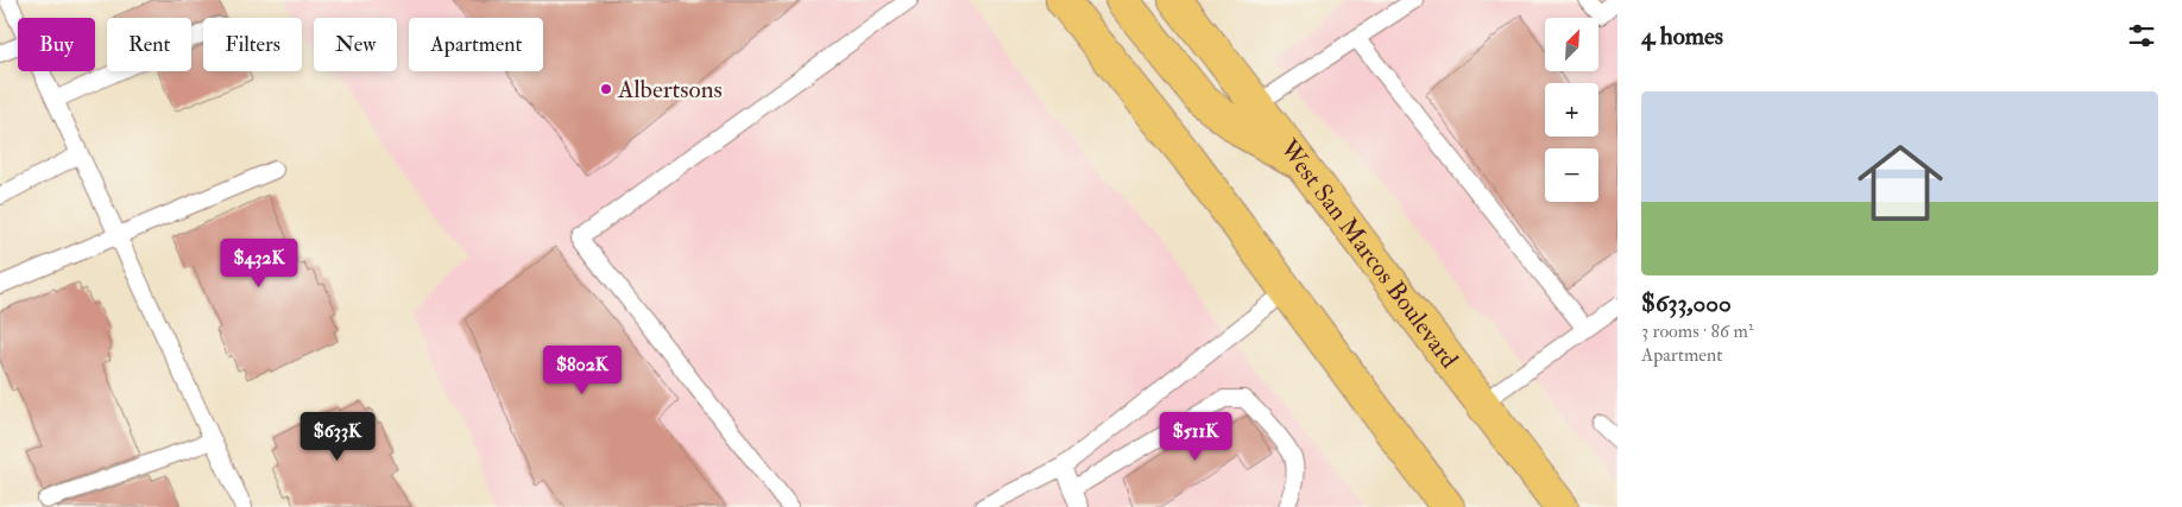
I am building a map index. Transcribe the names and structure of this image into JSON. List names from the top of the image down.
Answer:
{
  "streets": {
    "main road": ["West San Marcos Boulevard"]
  },
  "places": ["Albertsons"],
  "north": "top right",
  "page": {
    "heading": "4 homes",
    "map_buttons": ["+", "−"],
    "chip": [
      "Buy",
      "Rent",
      "Filters",
      "New",
      "Apartment"
    ],
    "list": [
      {
        "name": "$633,000",
        "note": "3 rooms · 86 m² · Apartment"
      }
    ],
    "price": [
      "$432K",
      "$802K",
      "$633K",
      "$511K"
    ]
  }
}
